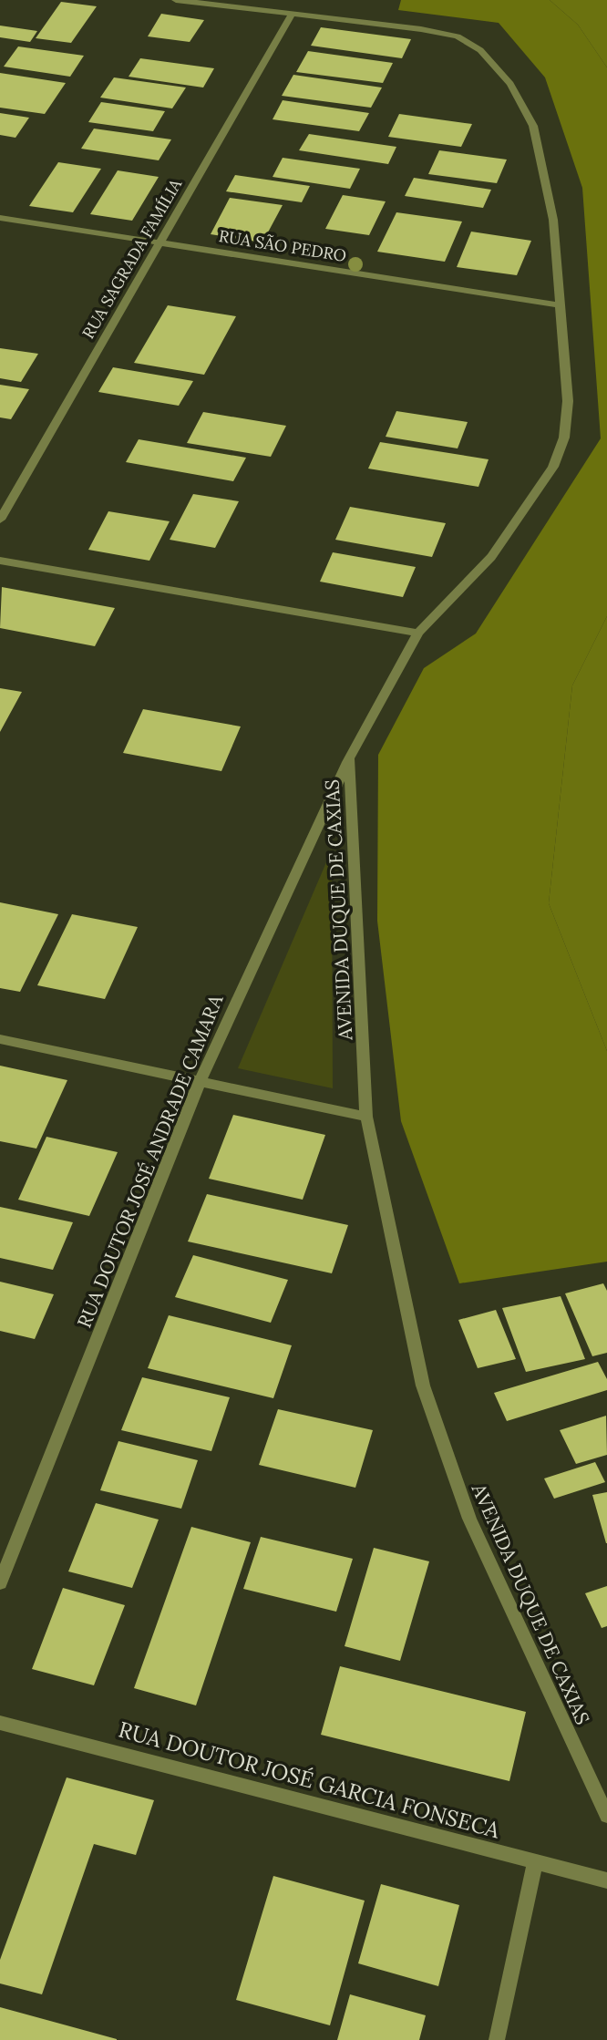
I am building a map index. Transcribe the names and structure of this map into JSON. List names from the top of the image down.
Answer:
{
  "streets": {
    "street": [
      "RUA SÃO PEDRO",
      "RUA SAGRADA FAMÍLIA",
      "AVENIDA DUQUE DE CAXIAS",
      "RUA DOUTOR JOSÉ ANDRADE CAMARA",
      "RUA DOUTOR JOSÉ GARCIA FONSECA"
    ]
  },
  "crossings": [
    ["RUA SÃO PEDRO", "RUA SAGRADA FAMÍLIA"],
    ["RUA SÃO PEDRO", "AVENIDA DUQUE DE CAXIAS"],
    ["RUA SAGRADA FAMÍLIA", "AVENIDA DUQUE DE CAXIAS"],
    ["AVENIDA DUQUE DE CAXIAS", "RUA DOUTOR JOSÉ ANDRADE CAMARA"]
  ]
}
